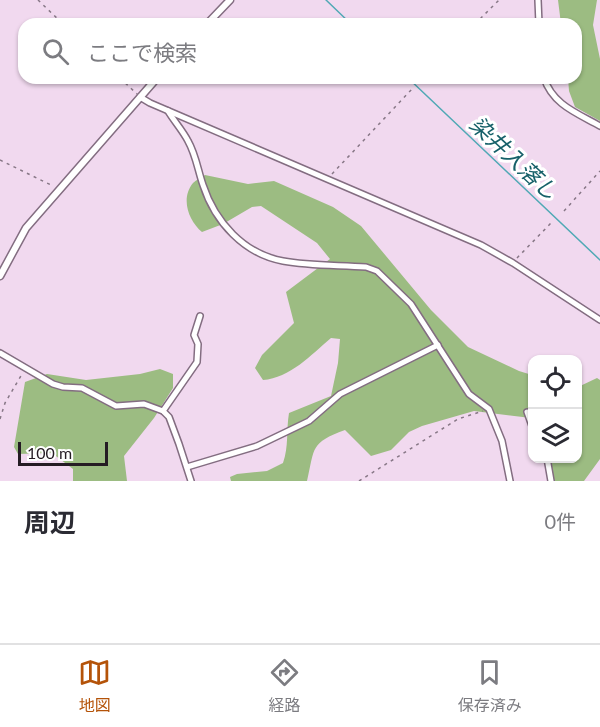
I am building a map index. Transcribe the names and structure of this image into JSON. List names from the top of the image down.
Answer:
{
  "water": ["染井入落し"],
  "scale_bar": "100 m",
  "page": {
    "search": "ここで検索",
    "scale": "100 m",
    "heading": ["周辺", "0件"],
    "nav": ["地図", "経路", "保存済み"]
  }
}
